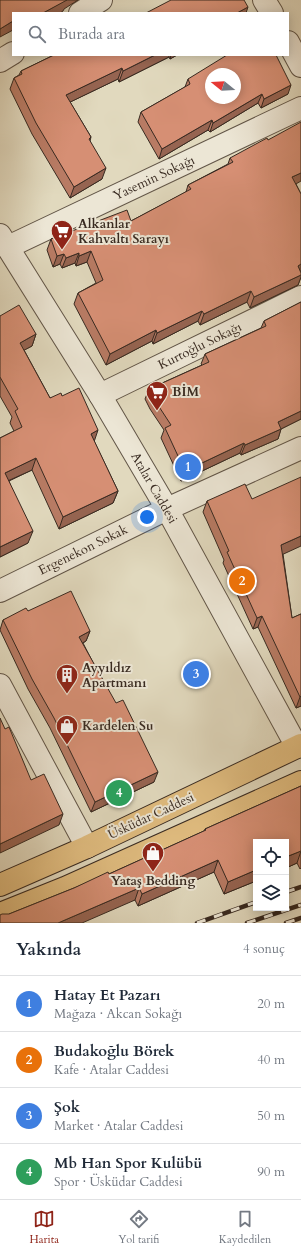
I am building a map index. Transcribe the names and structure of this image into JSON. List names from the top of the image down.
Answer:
{
  "streets": {
    "main road": ["Üsküdar Caddesi"],
    "street": [
      "Yasemin Sokağı",
      "Kurtoğlu Sokağı",
      "Atalar Caddesi",
      "Ergenekon Sokak"
    ]
  },
  "crossings": [
    ["Yasemin Sokağı", "Atalar Caddesi"],
    ["Kurtoğlu Sokağı", "Atalar Caddesi"],
    ["Atalar Caddesi", "Ergenekon Sokak"],
    ["Atalar Caddesi", "Üsküdar Caddesi"]
  ],
  "places": {
    "supermarket": ["Alkanlar Kahvaltı Sarayı", "BİM"],
    "building": ["Ayyıldız Apartmanı"],
    "shop": ["Kardelen Su", "Yataş Bedding"]
  },
  "north": "left",
  "page": {
    "search": "Burada ara",
    "pins": [
      "1",
      "2",
      "3",
      "4"
    ],
    "heading": ["Yakında", "4 sonuç"],
    "list": [
      {
        "mark": "1",
        "name": "Hatay Et Pazarı",
        "note": "Mağaza · Akcan Sokağı",
        "value": "20 m"
      },
      {
        "mark": "2",
        "name": "Budakoğlu Börek",
        "note": "Kafe · Atalar Caddesi",
        "value": "40 m"
      },
      {
        "mark": "3",
        "name": "Şok",
        "note": "Market · Atalar Caddesi",
        "value": "50 m"
      },
      {
        "mark": "4",
        "name": "Mb Han Spor Kulübü",
        "note": "Spor · Üsküdar Caddesi",
        "value": "90 m"
      }
    ],
    "nav": ["Harita", "Yol tarifi", "Kaydedilen"]
  }
}
